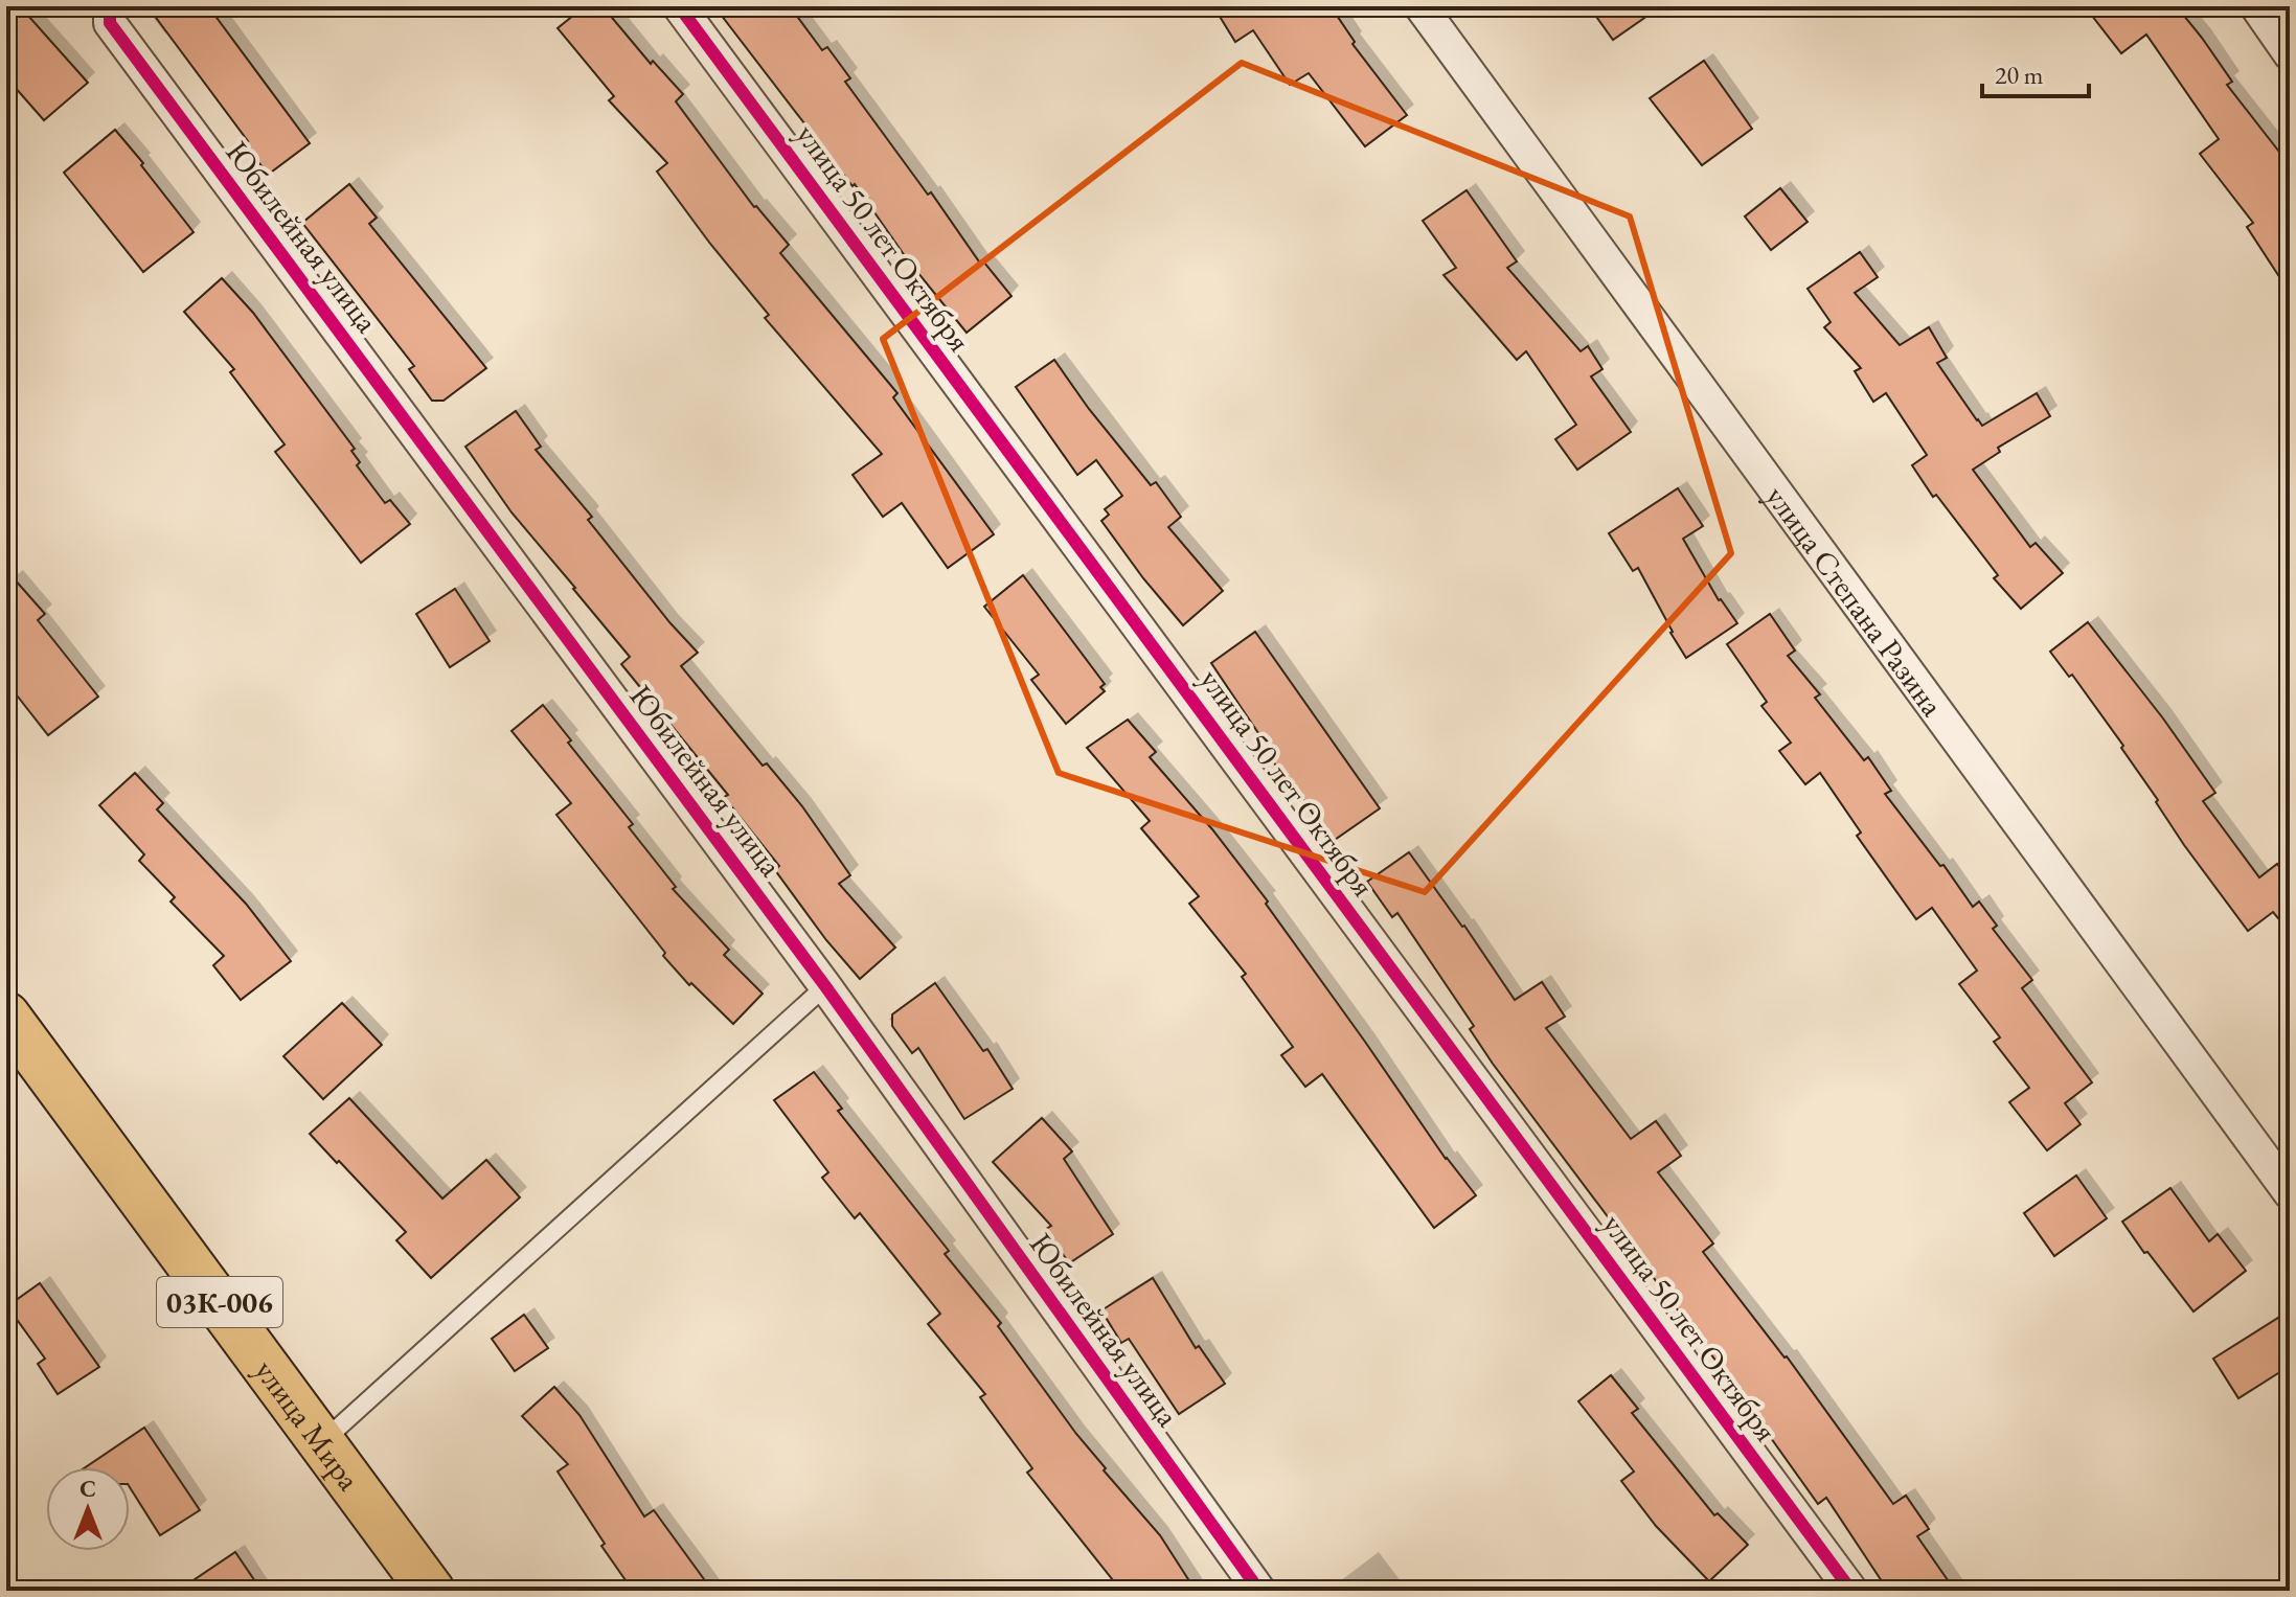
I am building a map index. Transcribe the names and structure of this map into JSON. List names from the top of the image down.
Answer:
{
  "streets": {
    "main road": ["03К-006", "улица Мира"],
    "street": ["Юбилейная улица", "улица 50 лет Октября", "улица Степана Разина"]
  },
  "scale_bar": "20 m",
  "north": "top"
}
